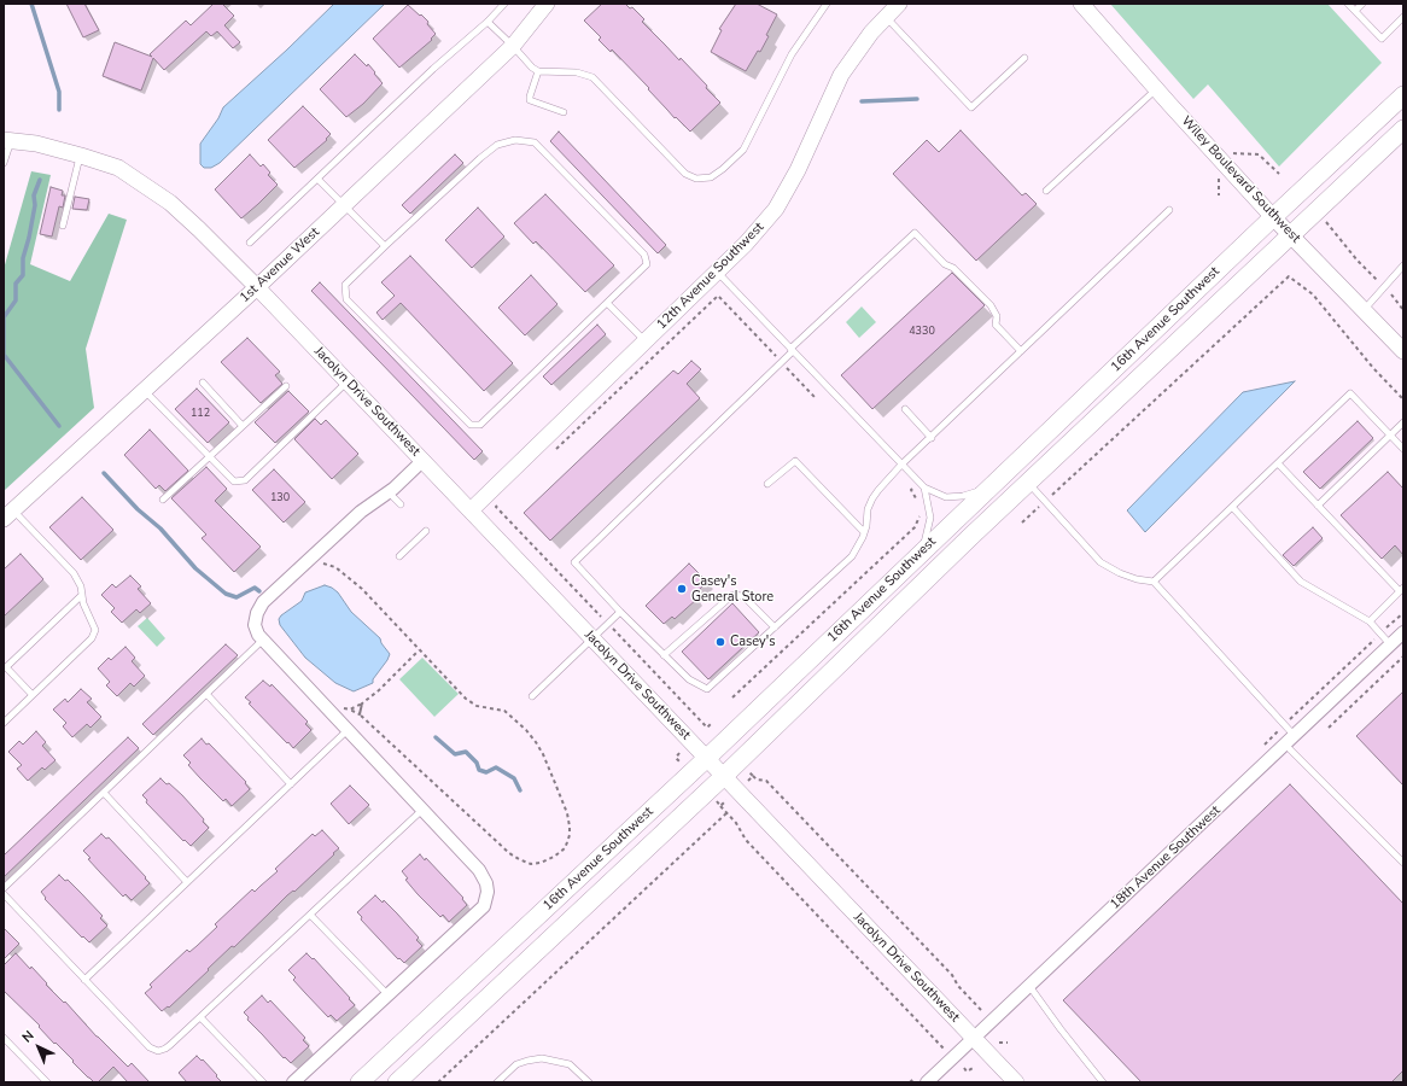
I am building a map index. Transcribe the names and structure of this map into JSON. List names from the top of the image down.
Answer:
{
  "streets": {
    "main road": ["16th Avenue Southwest"],
    "street": [
      "Wiley Boulevard Southwest",
      "1st Avenue West",
      "12th Avenue Southwest",
      "Jacolyn Drive Southwest",
      "18th Avenue Southwest"
    ]
  },
  "crossings": [
    ["Wiley Boulevard Southwest", "16th Avenue Southwest"],
    ["1st Avenue West", "Jacolyn Drive Southwest"],
    ["12th Avenue Southwest", "Jacolyn Drive Southwest"],
    ["16th Avenue Southwest", "Jacolyn Drive Southwest"],
    ["Jacolyn Drive Southwest", "18th Avenue Southwest"]
  ],
  "places": ["Casey's General Store", "Casey's"],
  "house_numbers": ["4330", "112", "130"],
  "north": "top left"
}
